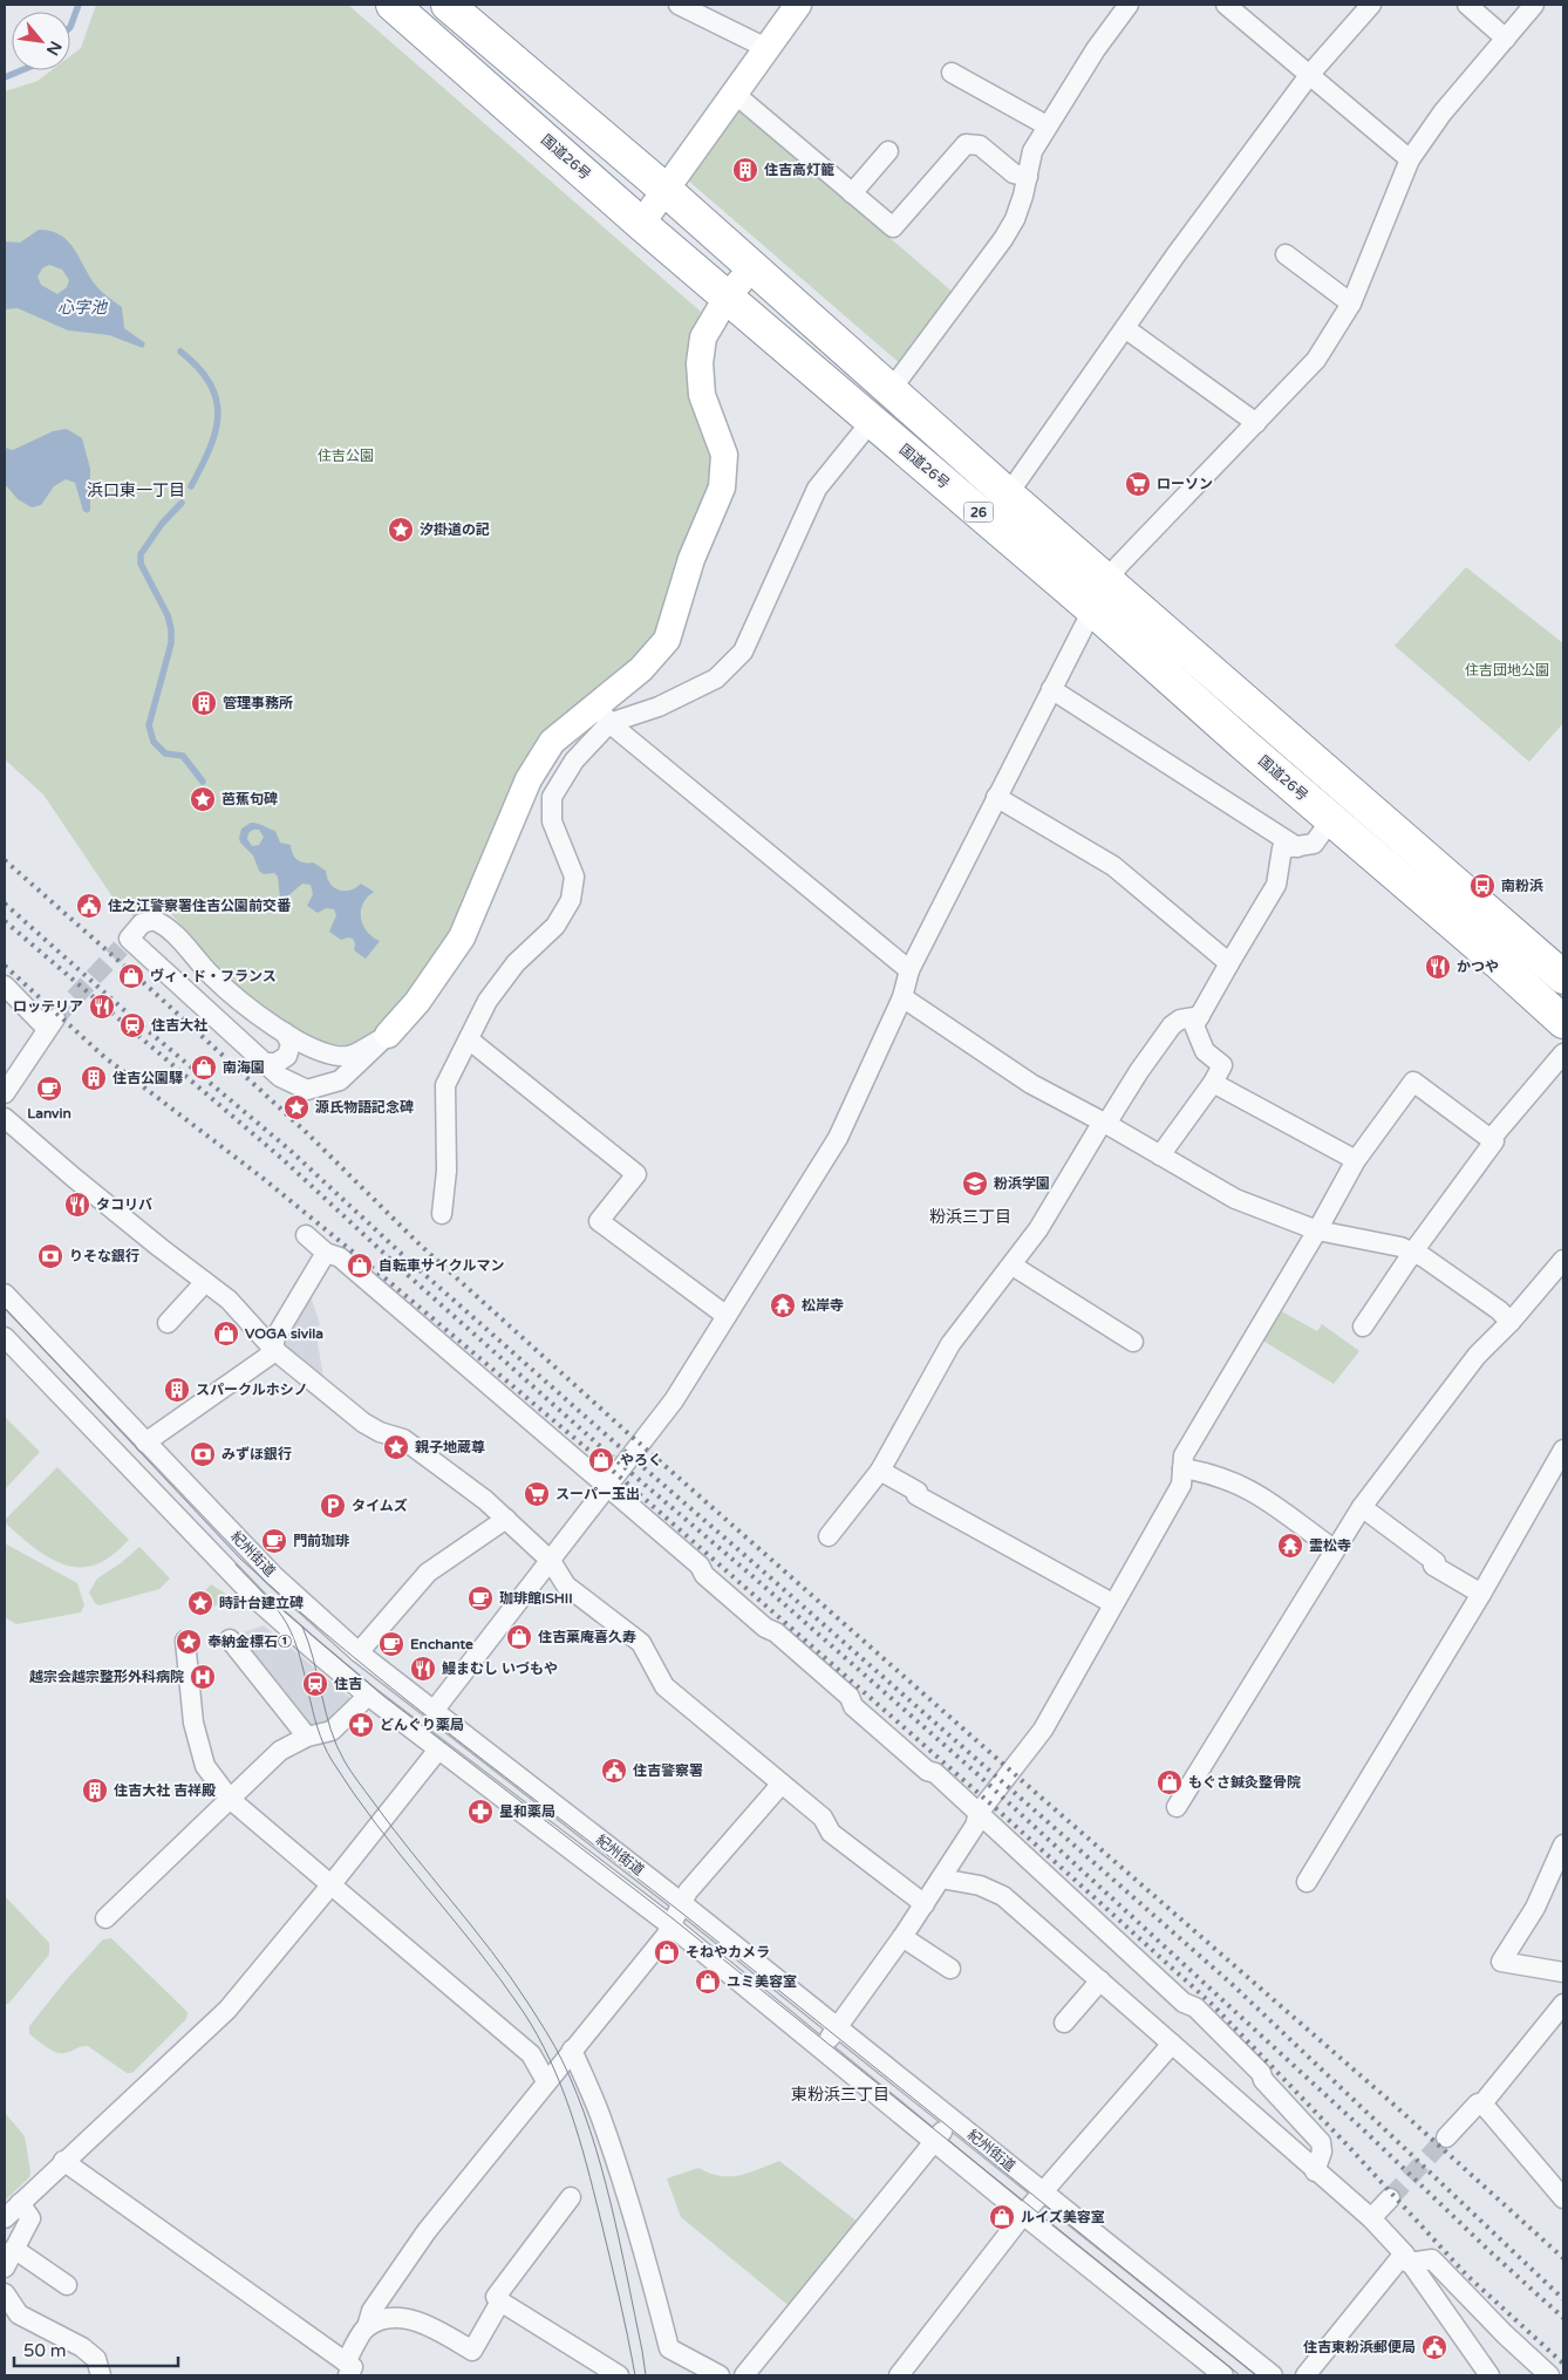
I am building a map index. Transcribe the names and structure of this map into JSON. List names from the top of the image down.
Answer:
{
  "streets": {
    "highway": ["国道26号", "26"],
    "street": ["紀州街道"]
  },
  "districts": ["浜口東一丁目", "粉浜三丁目", "東粉浜三丁目"],
  "water": ["心字池"],
  "parks": ["住吉公園", "住吉団地公園"],
  "places": {
    "building": [
      "住吉高灯籠",
      "管理事務所",
      "住吉公園驛",
      "スパークルホシノ",
      "住吉大社 吉祥殿"
    ],
    "supermarket": ["ローソン", "スーパー玉出"],
    "place": [
      "汐掛道の記",
      "芭蕉句碑",
      "源氏物語記念碑",
      "親子地蔵尊",
      "時計台建立碑",
      "奉納金標石①"
    ],
    "bus stop": ["南粉浜"],
    "public building": ["住之江警察署住吉公園前交番", "住吉警察署", "住吉東粉浜郵便局"],
    "restaurant": [
      "かつや",
      "ロッテリア",
      "タコリバ",
      "鰻まむし いづもや"
    ],
    "shop": [
      "ヴィ・ド・フランス",
      "南海園",
      "自転車サイクルマン",
      "VOGA sivila",
      "やろく",
      "住吉菓庵喜久寿",
      "もぐさ鍼灸整骨院",
      "そねやカメラ",
      "ユミ美容室",
      "ルイズ美容室"
    ],
    "station": ["住吉大社", "住吉"],
    "cafe": [
      "Lanvin",
      "門前珈琲",
      "珈琲館ISHII",
      "Enchante"
    ],
    "school or university": ["粉浜学園"],
    "bank": ["りそな銀行", "みずほ銀行"],
    "temple": ["松岸寺", "霊松寺"],
    "parking": ["タイムズ"],
    "hospital": ["越宗会越宗整形外科病院"],
    "pharmacy": ["どんぐり薬局", "星和薬局"]
  },
  "scale_bar": "50 m",
  "north": "bottom right"
}
